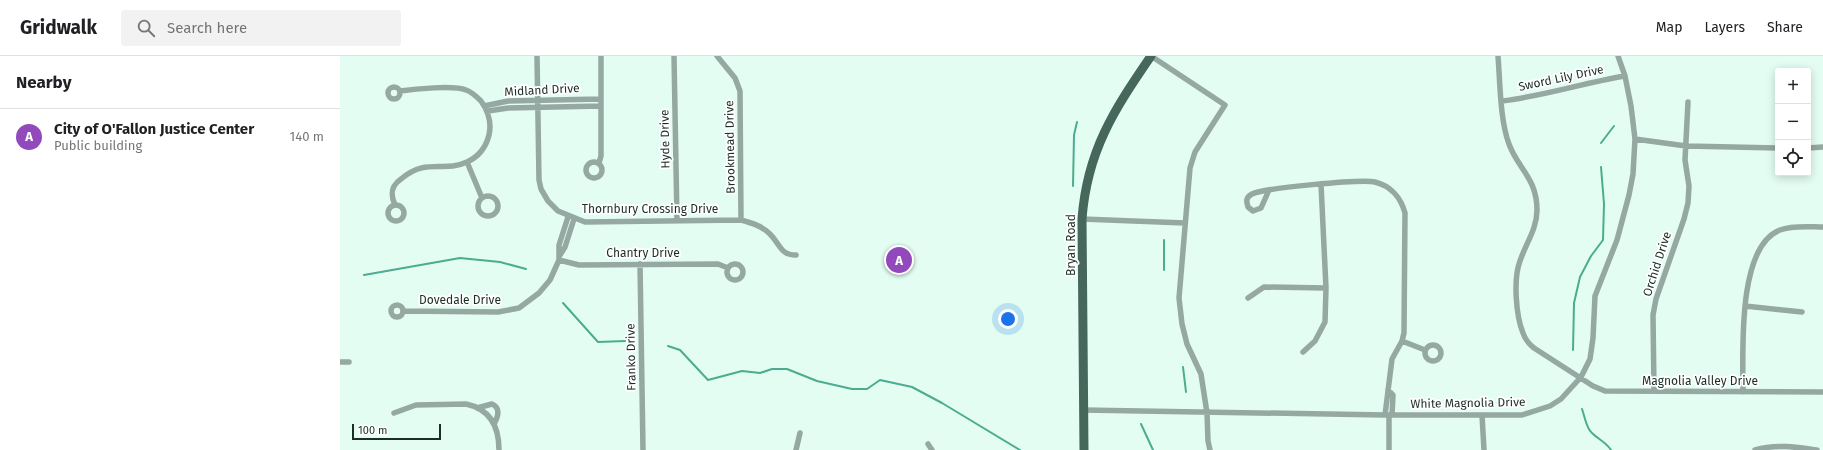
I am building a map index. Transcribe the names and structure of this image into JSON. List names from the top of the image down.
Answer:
{
  "streets": {
    "main road": ["Bryan Road"],
    "street": [
      "Sword Lily Drive",
      "Midland Drive",
      "Hyde Drive",
      "Brookmead Drive",
      "Thornbury Crossing Drive",
      "Chantry Drive",
      "Orchid Drive",
      "Dovedale Drive",
      "Franko Drive",
      "Magnolia Valley Drive",
      "White Magnolia Drive"
    ]
  },
  "crossings": [
    ["Sword Lily Drive", "Magnolia Valley Drive"],
    ["Sword Lily Drive", "White Magnolia Drive"],
    ["Midland Drive", "Thornbury Crossing Drive"],
    ["Hyde Drive", "Thornbury Crossing Drive"],
    ["Brookmead Drive", "Thornbury Crossing Drive"],
    ["Thornbury Crossing Drive", "Dovedale Drive"],
    ["Bryan Road", "White Magnolia Drive"],
    ["Chantry Drive", "Dovedale Drive"],
    ["Chantry Drive", "Franko Drive"],
    ["Orchid Drive", "Magnolia Valley Drive"],
    ["Magnolia Valley Drive", "White Magnolia Drive"]
  ],
  "scale_bar": "100 m",
  "page": {
    "header": "Gridwalk",
    "search": "Search here",
    "nav": ["Map", "Layers", "Share"],
    "heading": "Nearby",
    "map_buttons": ["+", "−"],
    "list": [
      {
        "mark": "A",
        "name": "City of O'Fallon Justice Center",
        "note": "Public building",
        "value": "140 m"
      }
    ],
    "pins": "A",
    "scale": "100 m"
  }
}
